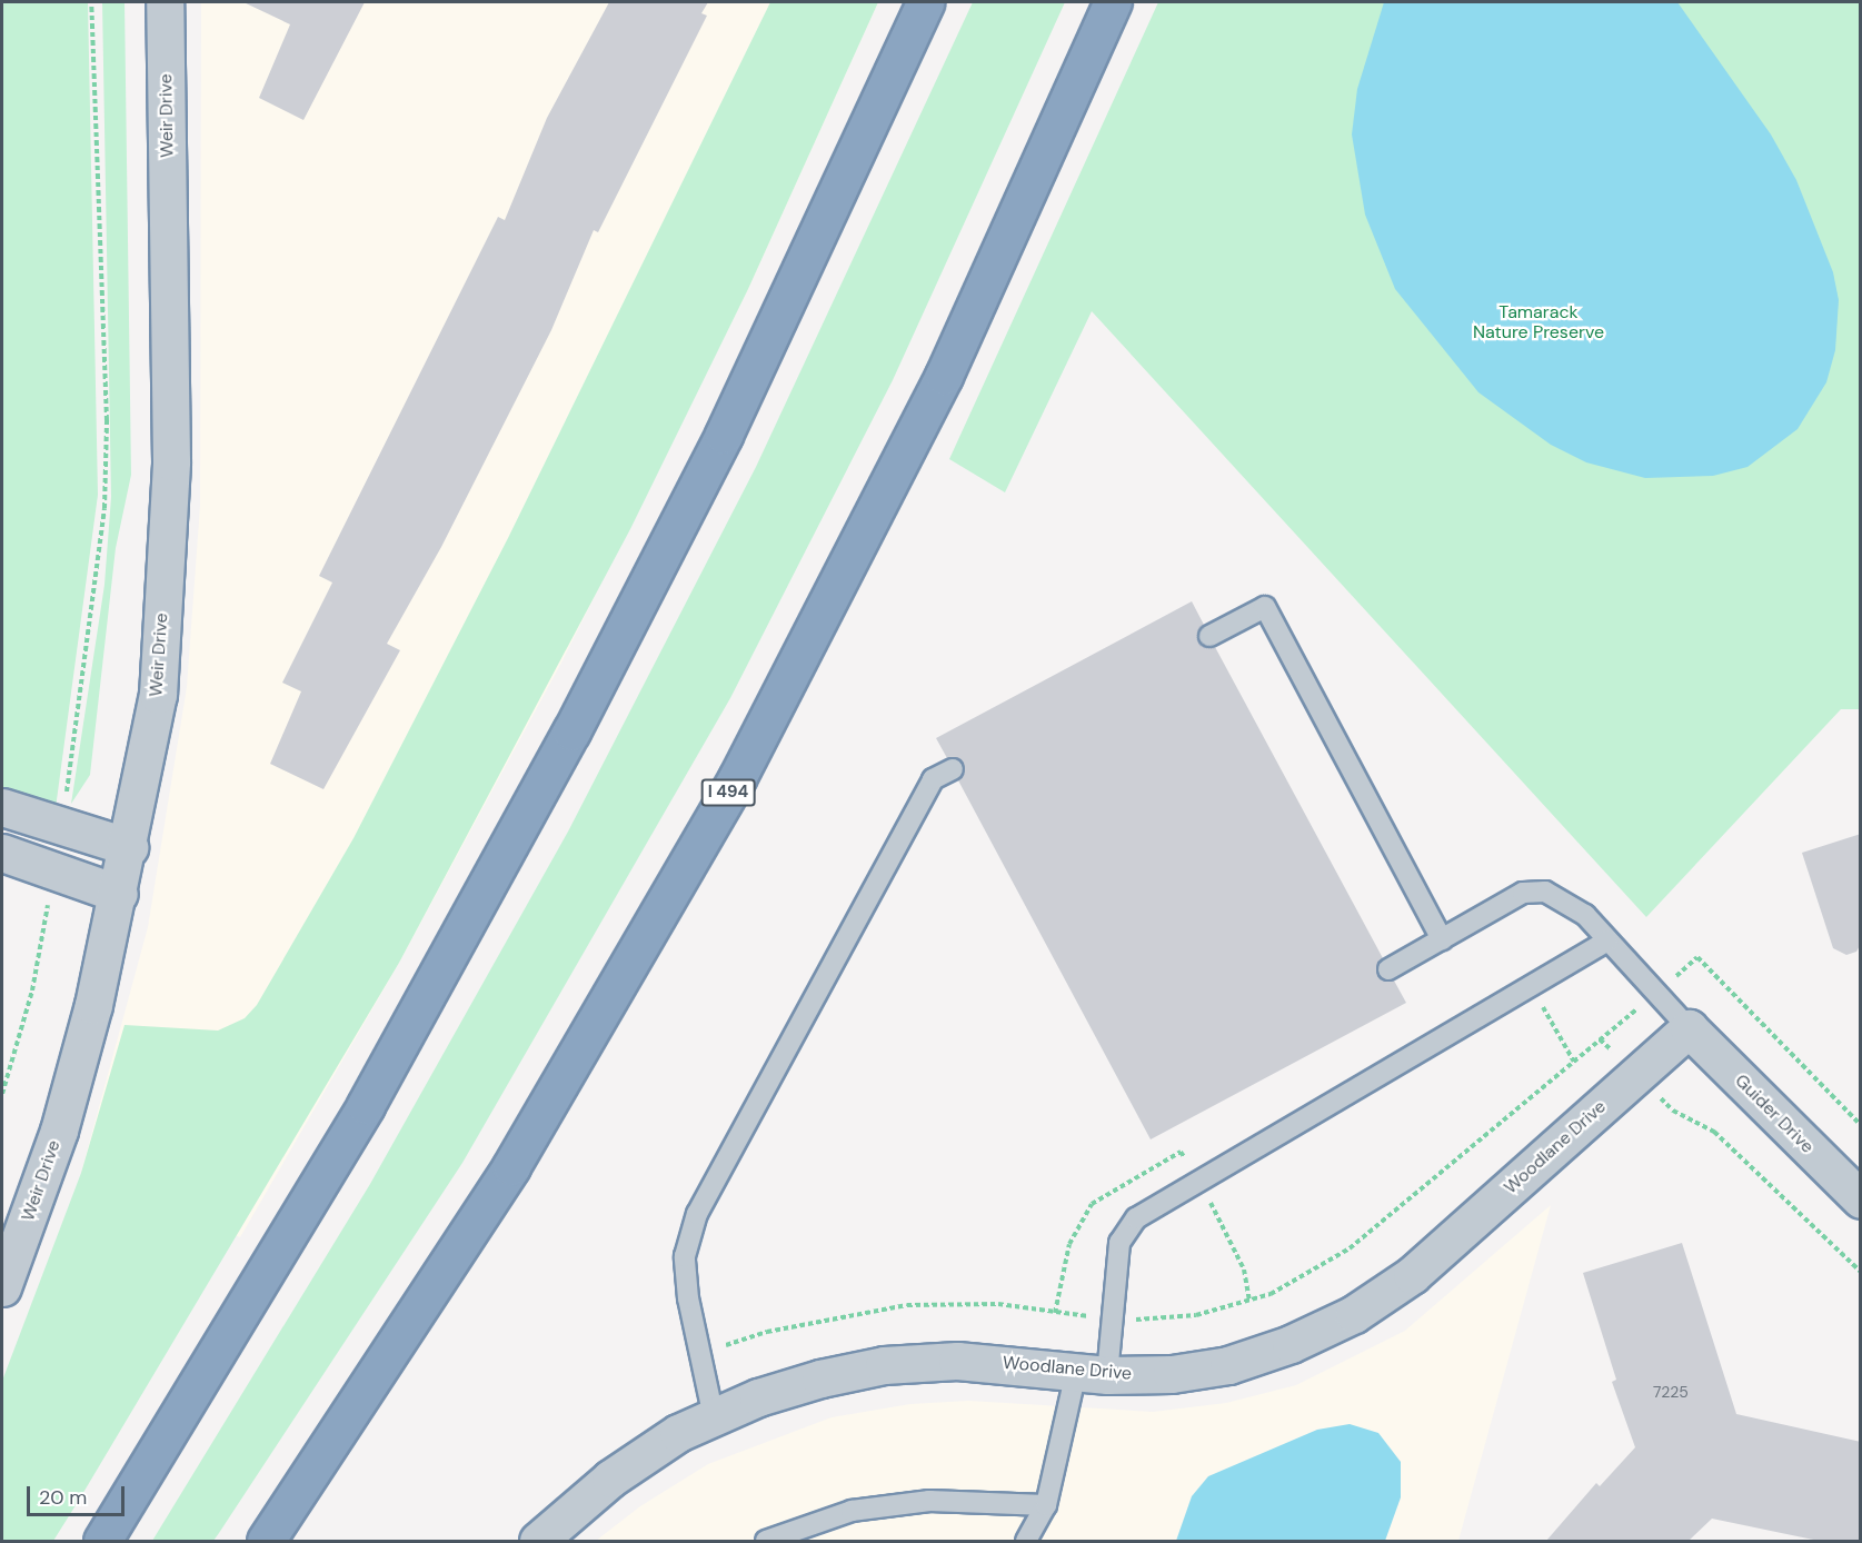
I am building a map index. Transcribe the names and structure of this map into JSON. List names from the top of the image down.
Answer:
{
  "streets": {
    "highway": ["I 494"],
    "street": ["Weir Drive", "Guider Drive", "Woodlane Drive"]
  },
  "crossings": [
    ["Guider Drive", "Woodlane Drive"]
  ],
  "parks": ["Tamarack Nature Preserve"],
  "house_numbers": ["7225"],
  "scale_bar": "20 m"
}
